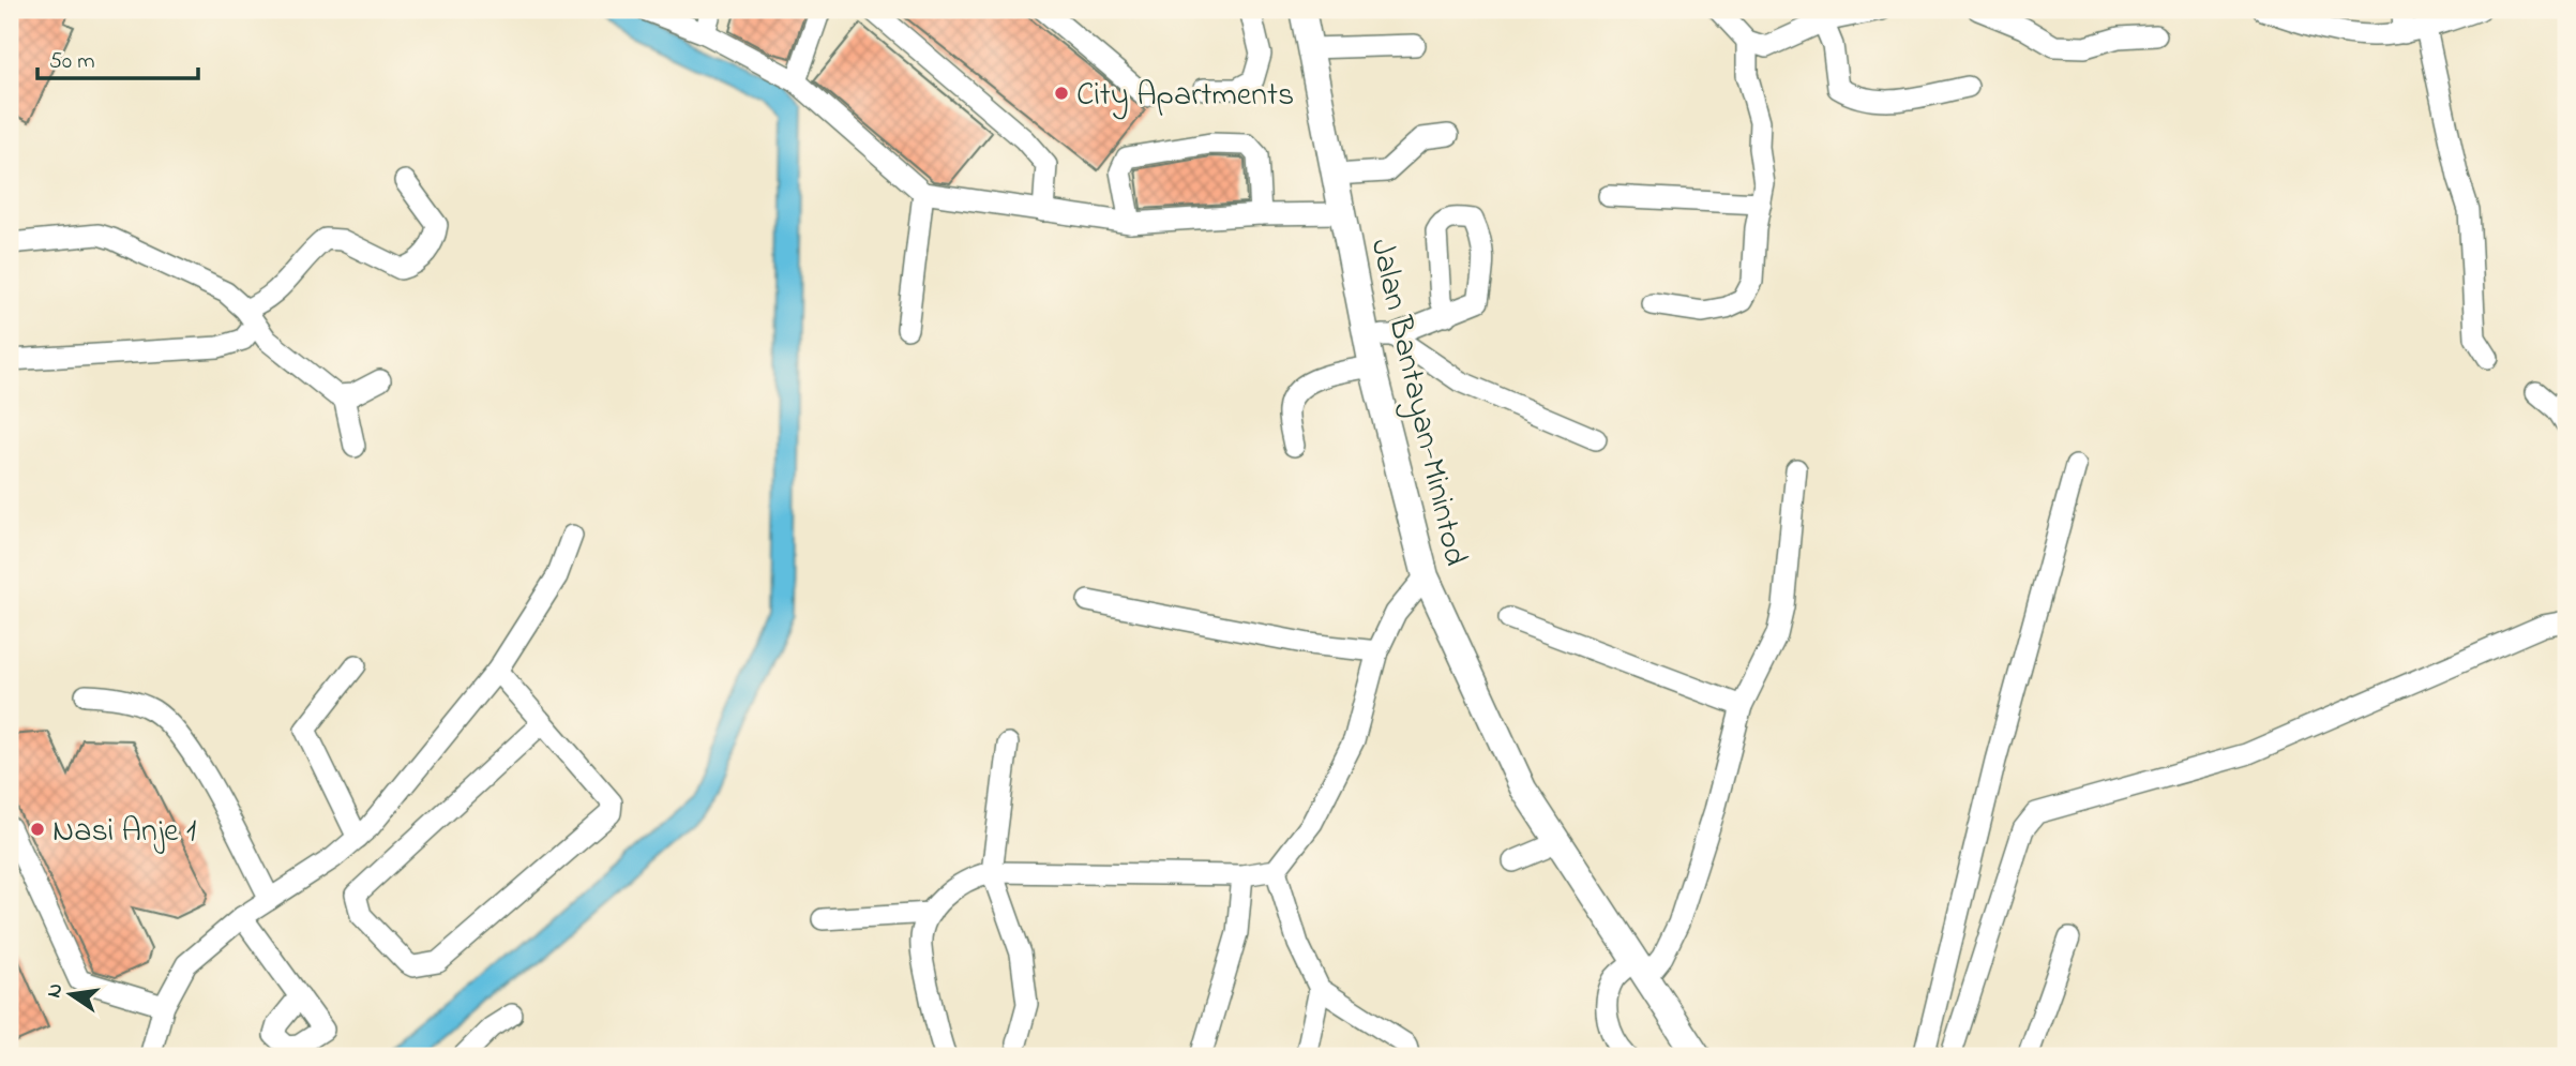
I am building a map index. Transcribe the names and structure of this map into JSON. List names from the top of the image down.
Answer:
{
  "streets": {
    "main road": ["Jalan Bantayan-Minintod"]
  },
  "places": ["City Apartments", "Nasi Anje 1"],
  "scale_bar": "50 m",
  "north": "left"
}
